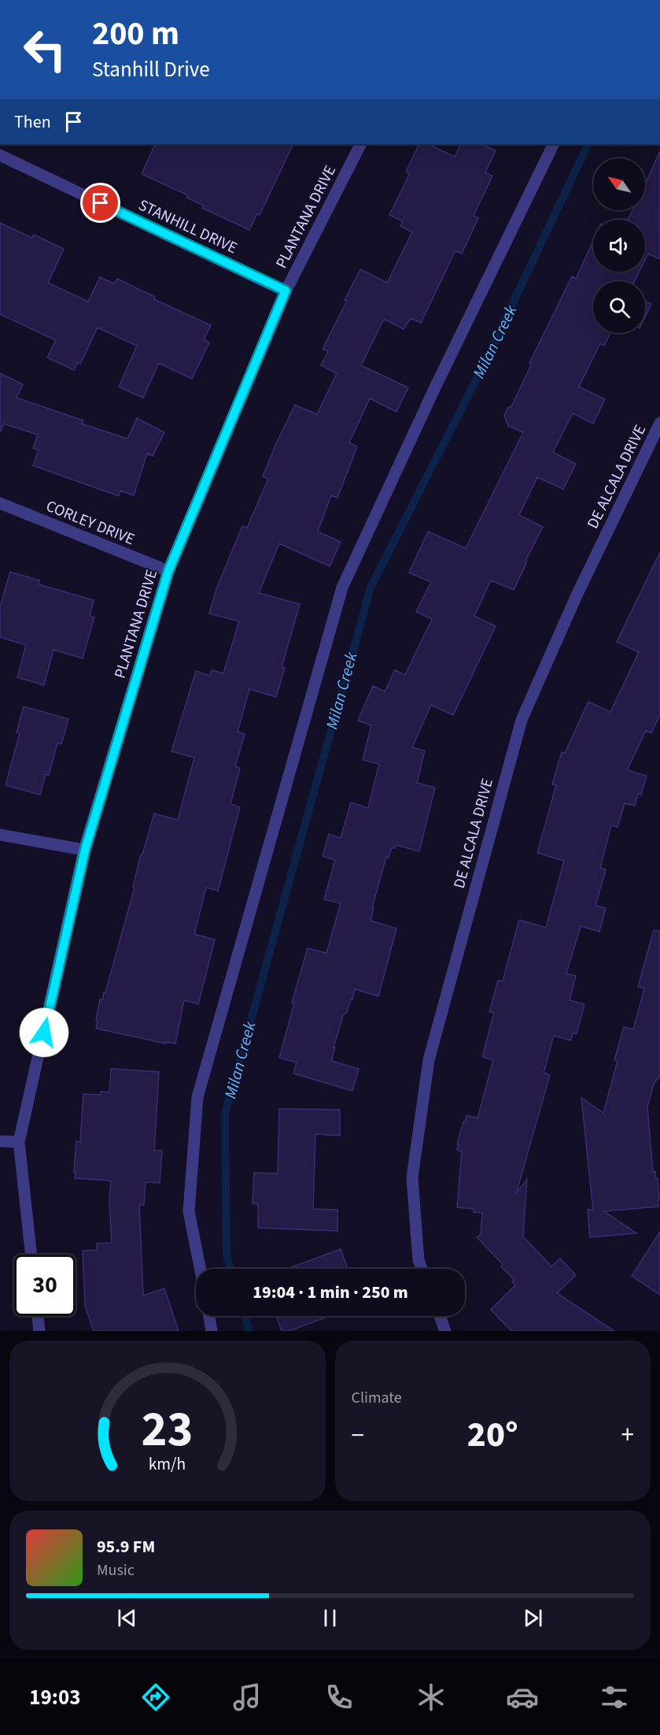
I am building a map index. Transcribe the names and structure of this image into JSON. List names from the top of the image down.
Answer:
{
  "streets": {
    "street": [
      "PLANTANA DRIVE",
      "STANHILL DRIVE",
      "DE ALCALA DRIVE",
      "CORLEY DRIVE"
    ]
  },
  "crossings": [
    ["PLANTANA DRIVE", "STANHILL DRIVE"],
    ["PLANTANA DRIVE", "CORLEY DRIVE"]
  ],
  "water": ["Milan Creek"],
  "north": "top left",
  "page": {
    "turn": ["200 m", "Stanhill Drive"],
    "then": "Then",
    "limit": "30",
    "trip": "19:04 · 1 min · 250 m",
    "tile": "Climate",
    "heat": ["−", "20°", "+"],
    "song": ["95.9 FM", "Music"],
    "tabs": "19:03",
    "gauge": ["23", "km/h"]
  }
}
